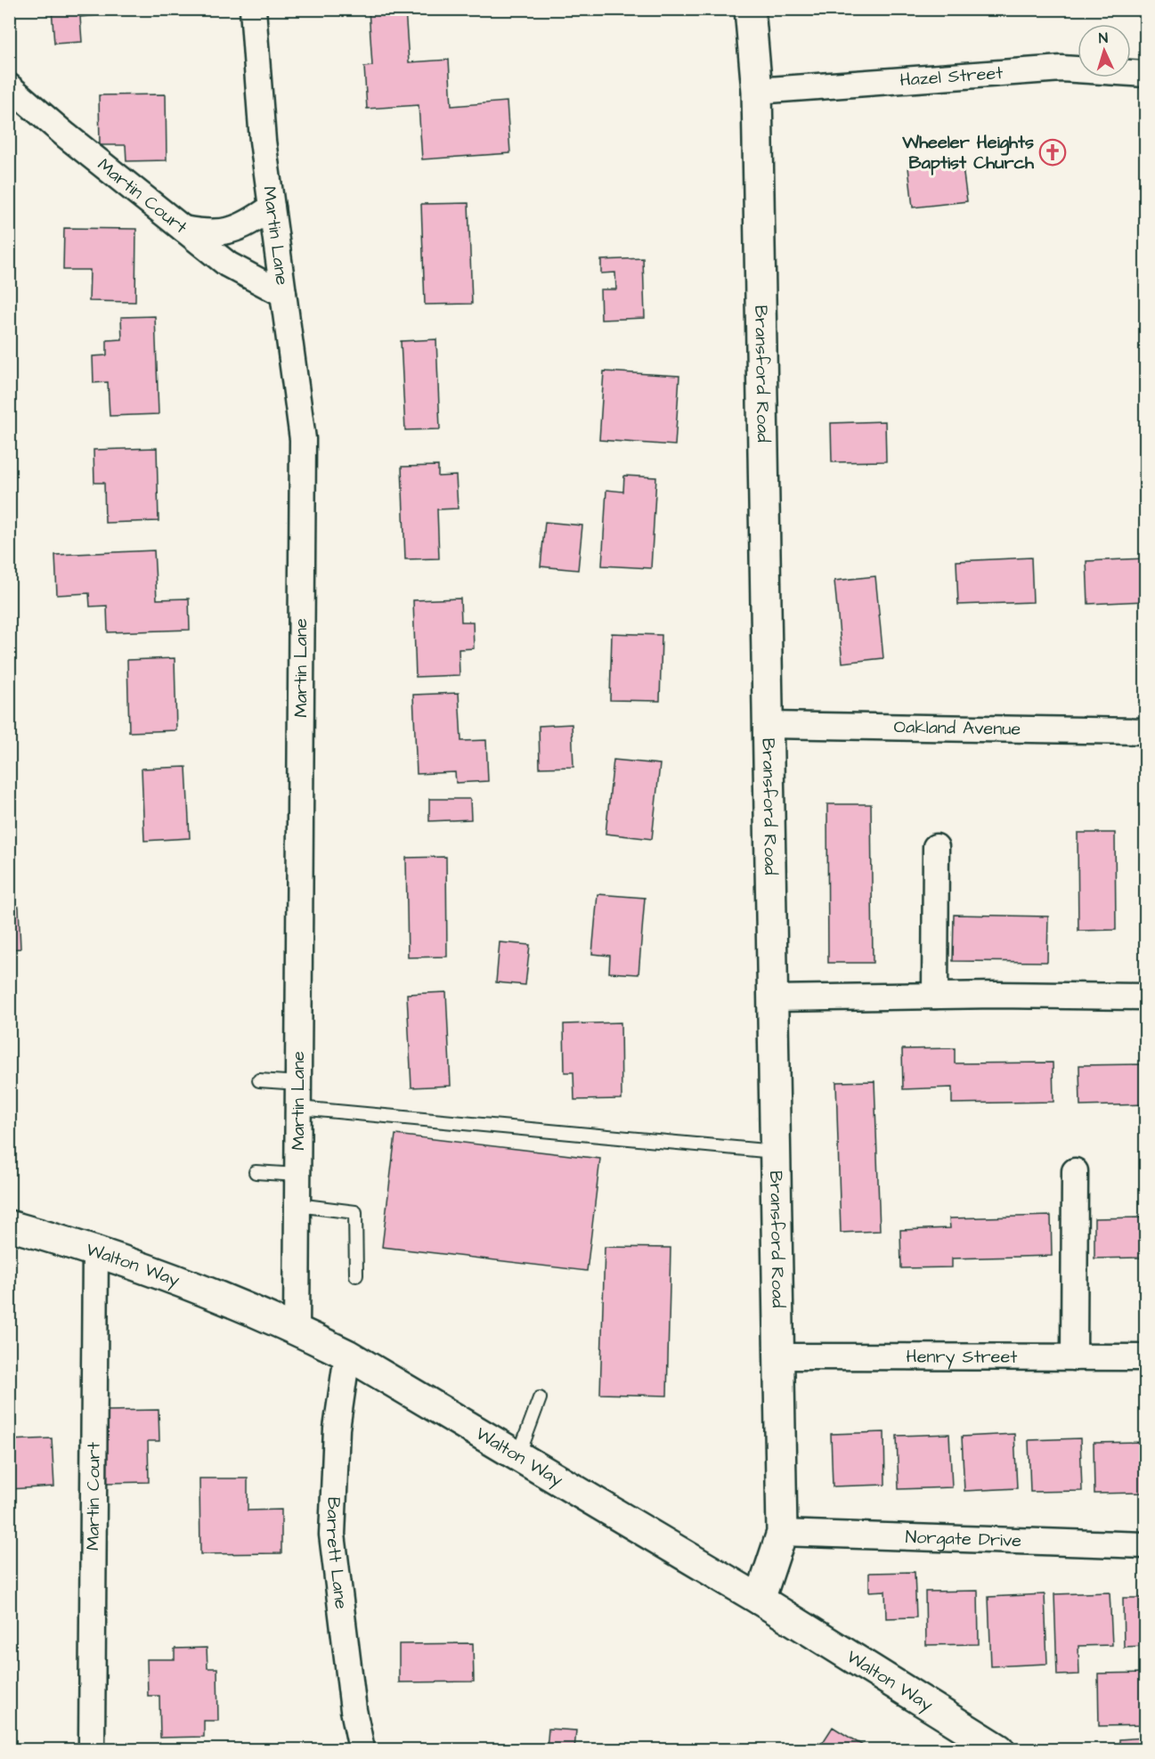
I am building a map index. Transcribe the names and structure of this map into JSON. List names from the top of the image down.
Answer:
{
  "streets": {
    "street": [
      "Hazel Street",
      "Martin Court",
      "Martin Lane",
      "Bransford Road",
      "Oakland Avenue",
      "Walton Way",
      "Henry Street",
      "Norgate Drive",
      "Barrett Lane"
    ]
  },
  "crossings": [
    ["Hazel Street", "Bransford Road"],
    ["Martin Court", "Martin Lane"],
    ["Martin Court", "Walton Way"],
    ["Martin Lane", "Walton Way"],
    ["Bransford Road", "Oakland Avenue"],
    ["Bransford Road", "Walton Way"],
    ["Bransford Road", "Henry Street"],
    ["Bransford Road", "Norgate Drive"],
    ["Walton Way", "Barrett Lane"]
  ],
  "places": {
    "church": ["Wheeler Heights Baptist Church"]
  },
  "north": "top"
}
